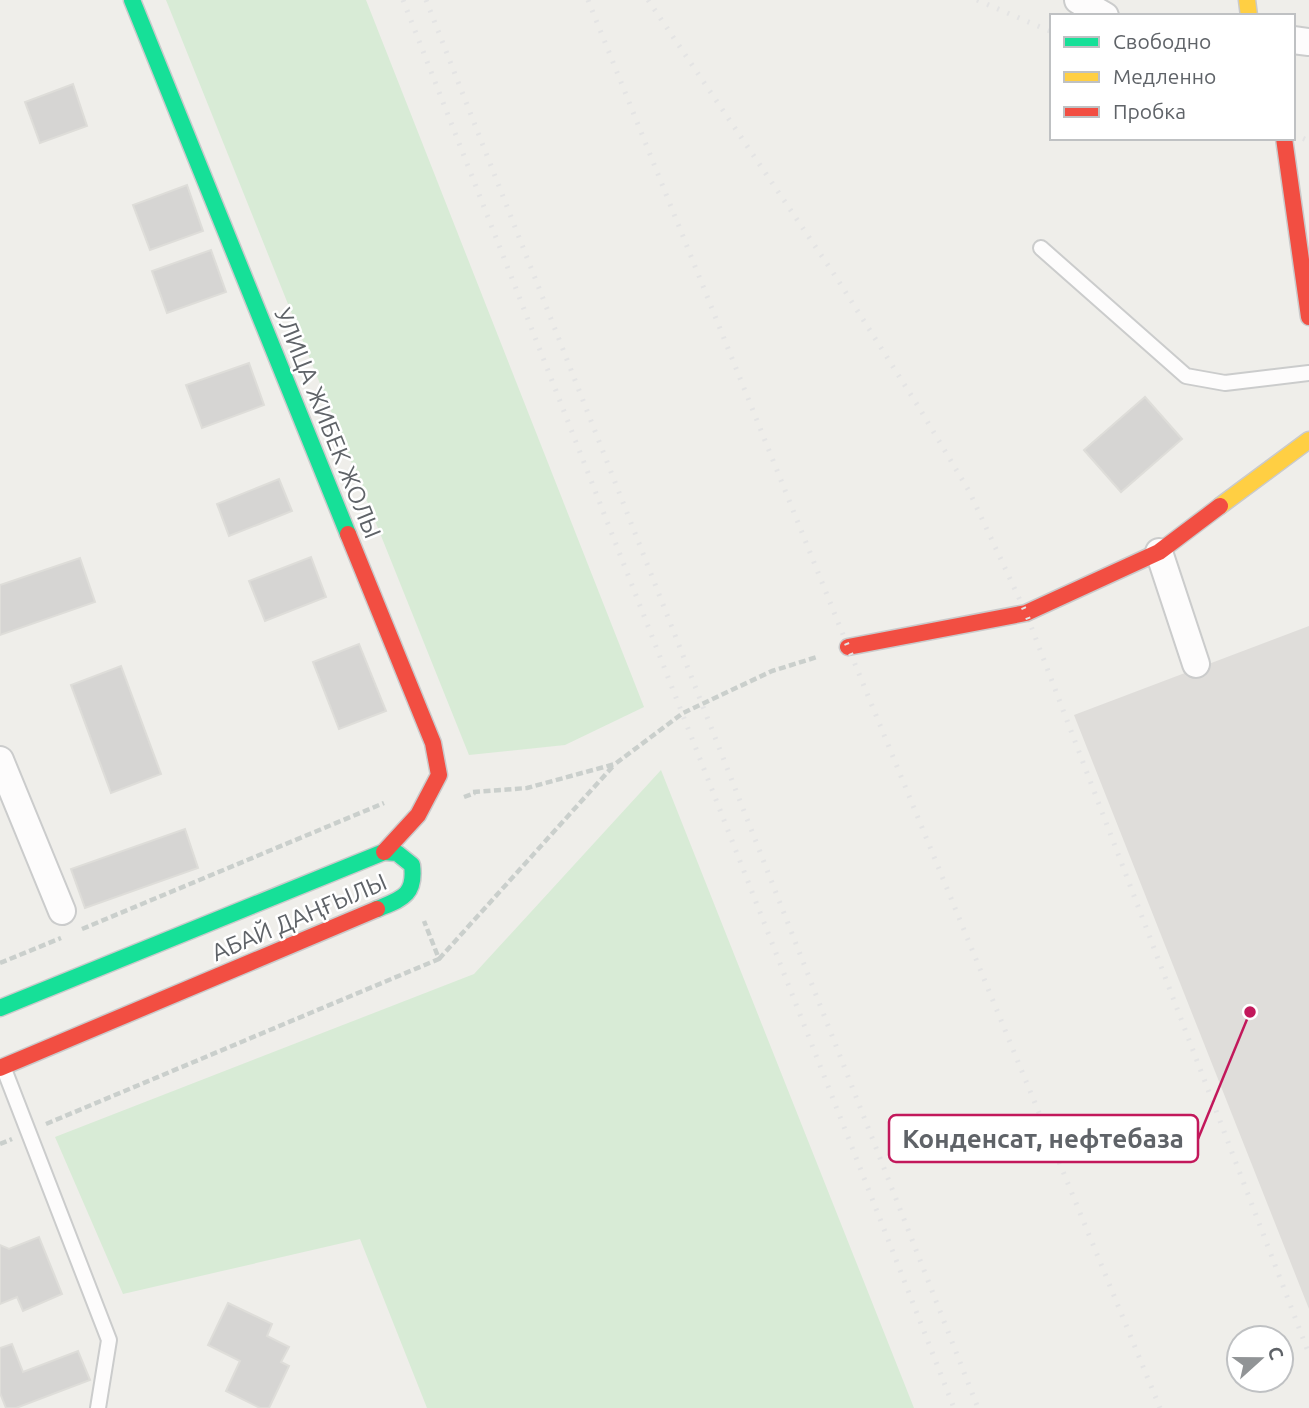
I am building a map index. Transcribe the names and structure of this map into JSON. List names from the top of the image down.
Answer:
{
  "streets": {
    "street": ["УЛИЦА ЖИБЕК ЖОЛЫ", "АБАЙ ДАҢҒЫЛЫ"]
  },
  "places": ["Конденсат, нефтебаза"],
  "legend": ["Свободно", "Медленно", "Пробка"],
  "north": "right"
}
